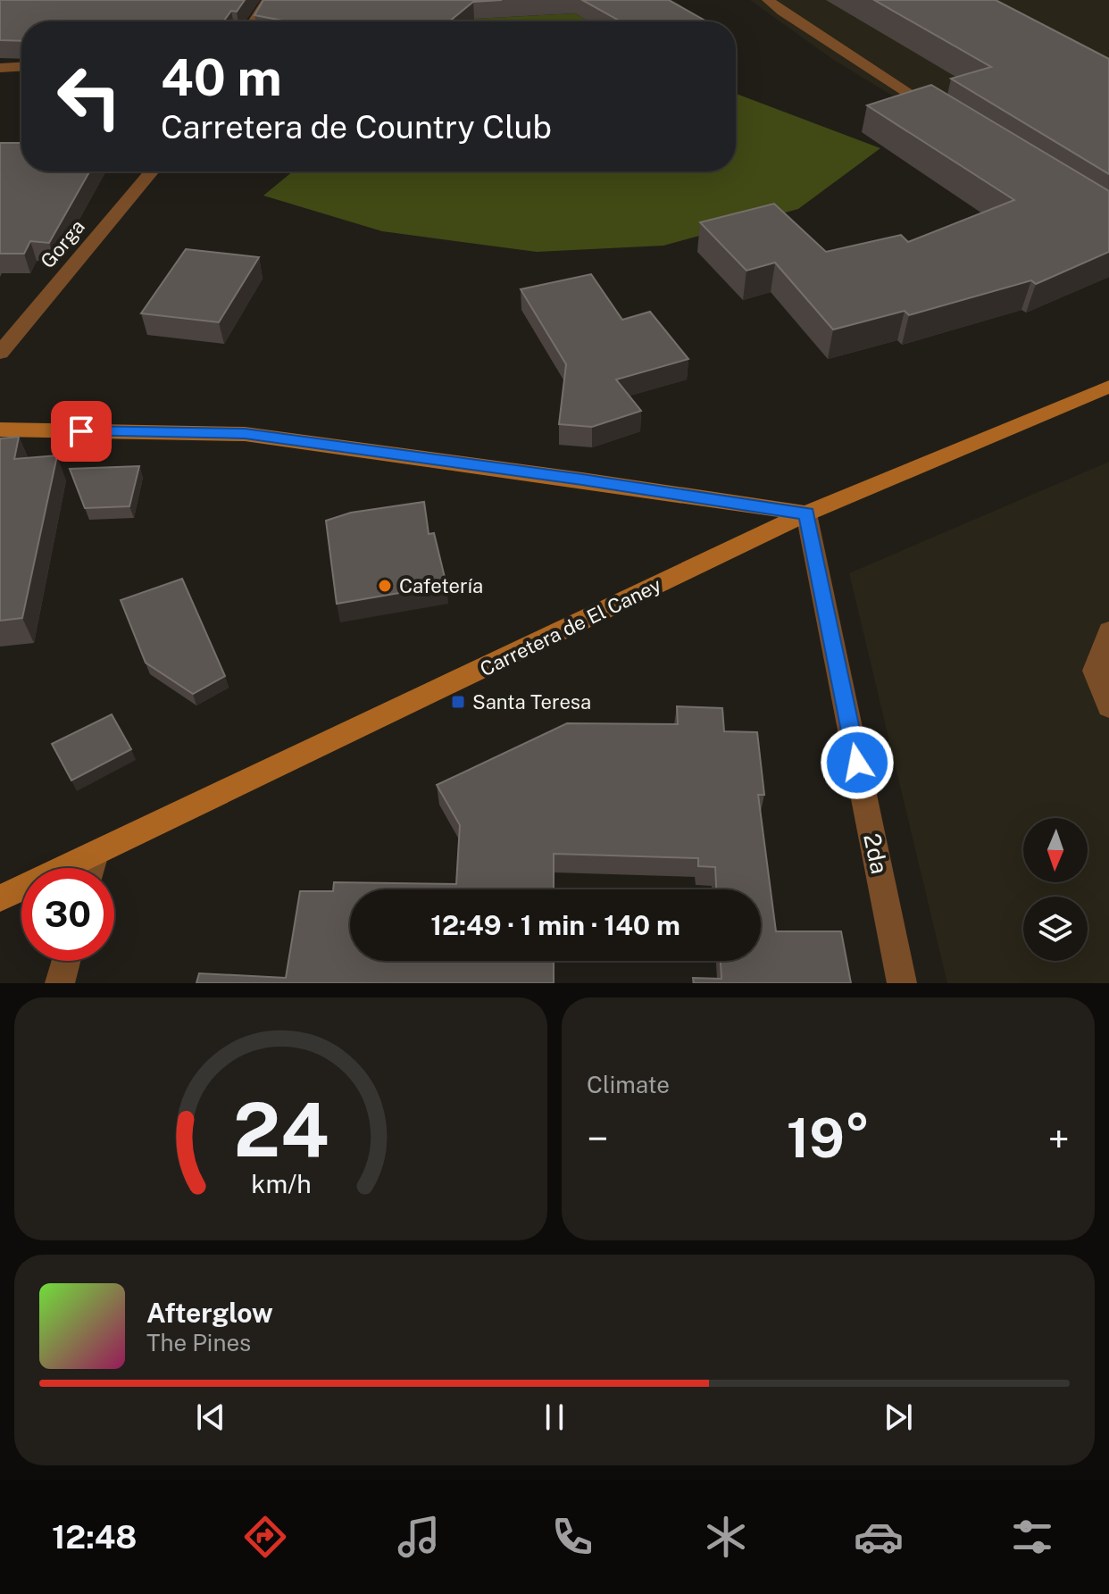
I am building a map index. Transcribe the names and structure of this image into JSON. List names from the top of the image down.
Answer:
{
  "streets": {
    "main road": ["Carretera de El Caney"],
    "street": ["Gorga", "2da"]
  },
  "crossings": [
    ["Carretera de El Caney", "2da"]
  ],
  "places": {
    "other": ["Cafetería"],
    "transit": ["Santa Teresa"]
  },
  "north": "bottom",
  "page": {
    "turn": ["40 m", "Carretera de Country Club"],
    "limit": "30",
    "trip": "12:49 · 1 min · 140 m",
    "tile": "Climate",
    "heat": ["−", "19°", "+"],
    "song": ["Afterglow", "The Pines"],
    "tabs": "12:48",
    "gauge": ["24", "km/h"]
  }
}
